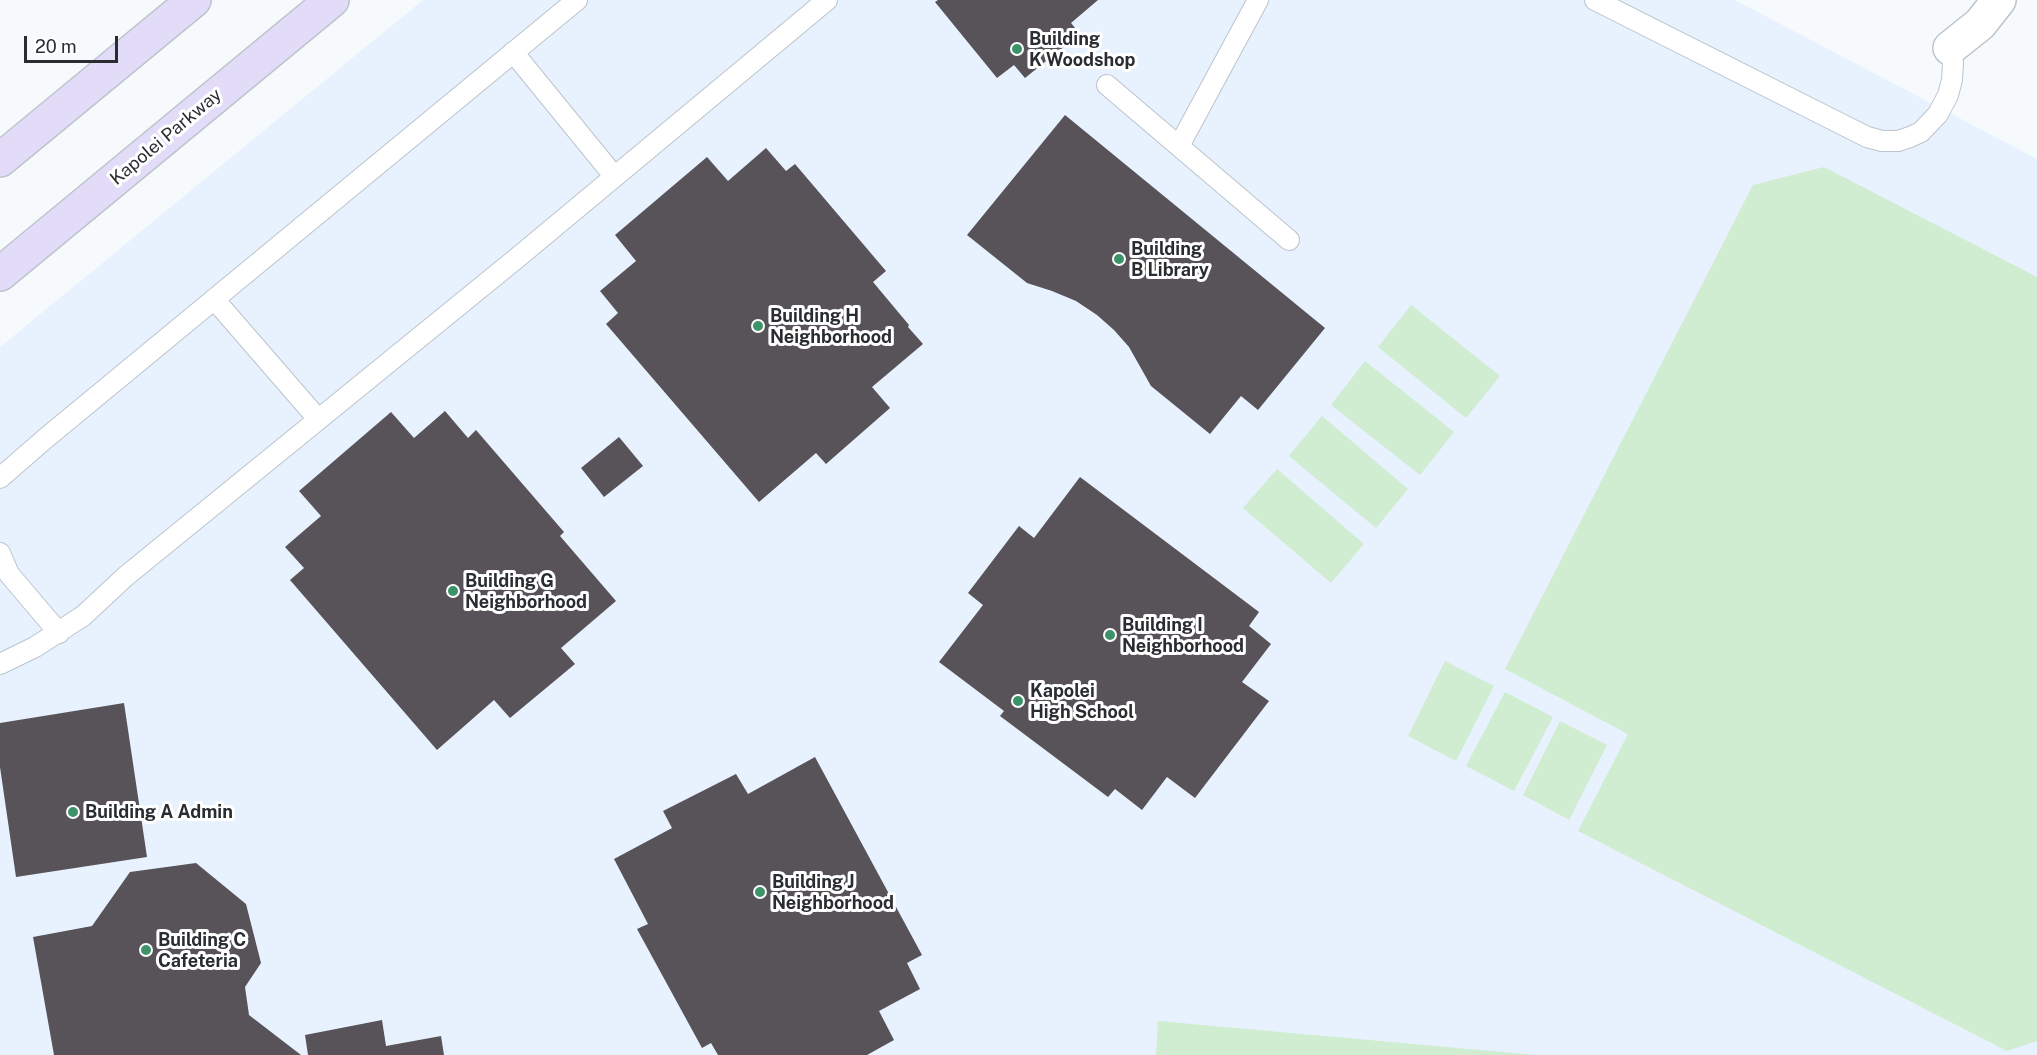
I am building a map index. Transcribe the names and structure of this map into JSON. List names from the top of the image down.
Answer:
{
  "streets": {
    "main road": ["Kapolei Parkway"]
  },
  "places": [
    "Building K Woodshop",
    "Building B Library",
    "Building H Neighborhood",
    "Building G Neighborhood",
    "Building I Neighborhood",
    "Kapolei High School",
    "Building A Admin",
    "Building J Neighborhood",
    "Building C Cafeteria"
  ],
  "scale_bar": "20 m"
}
